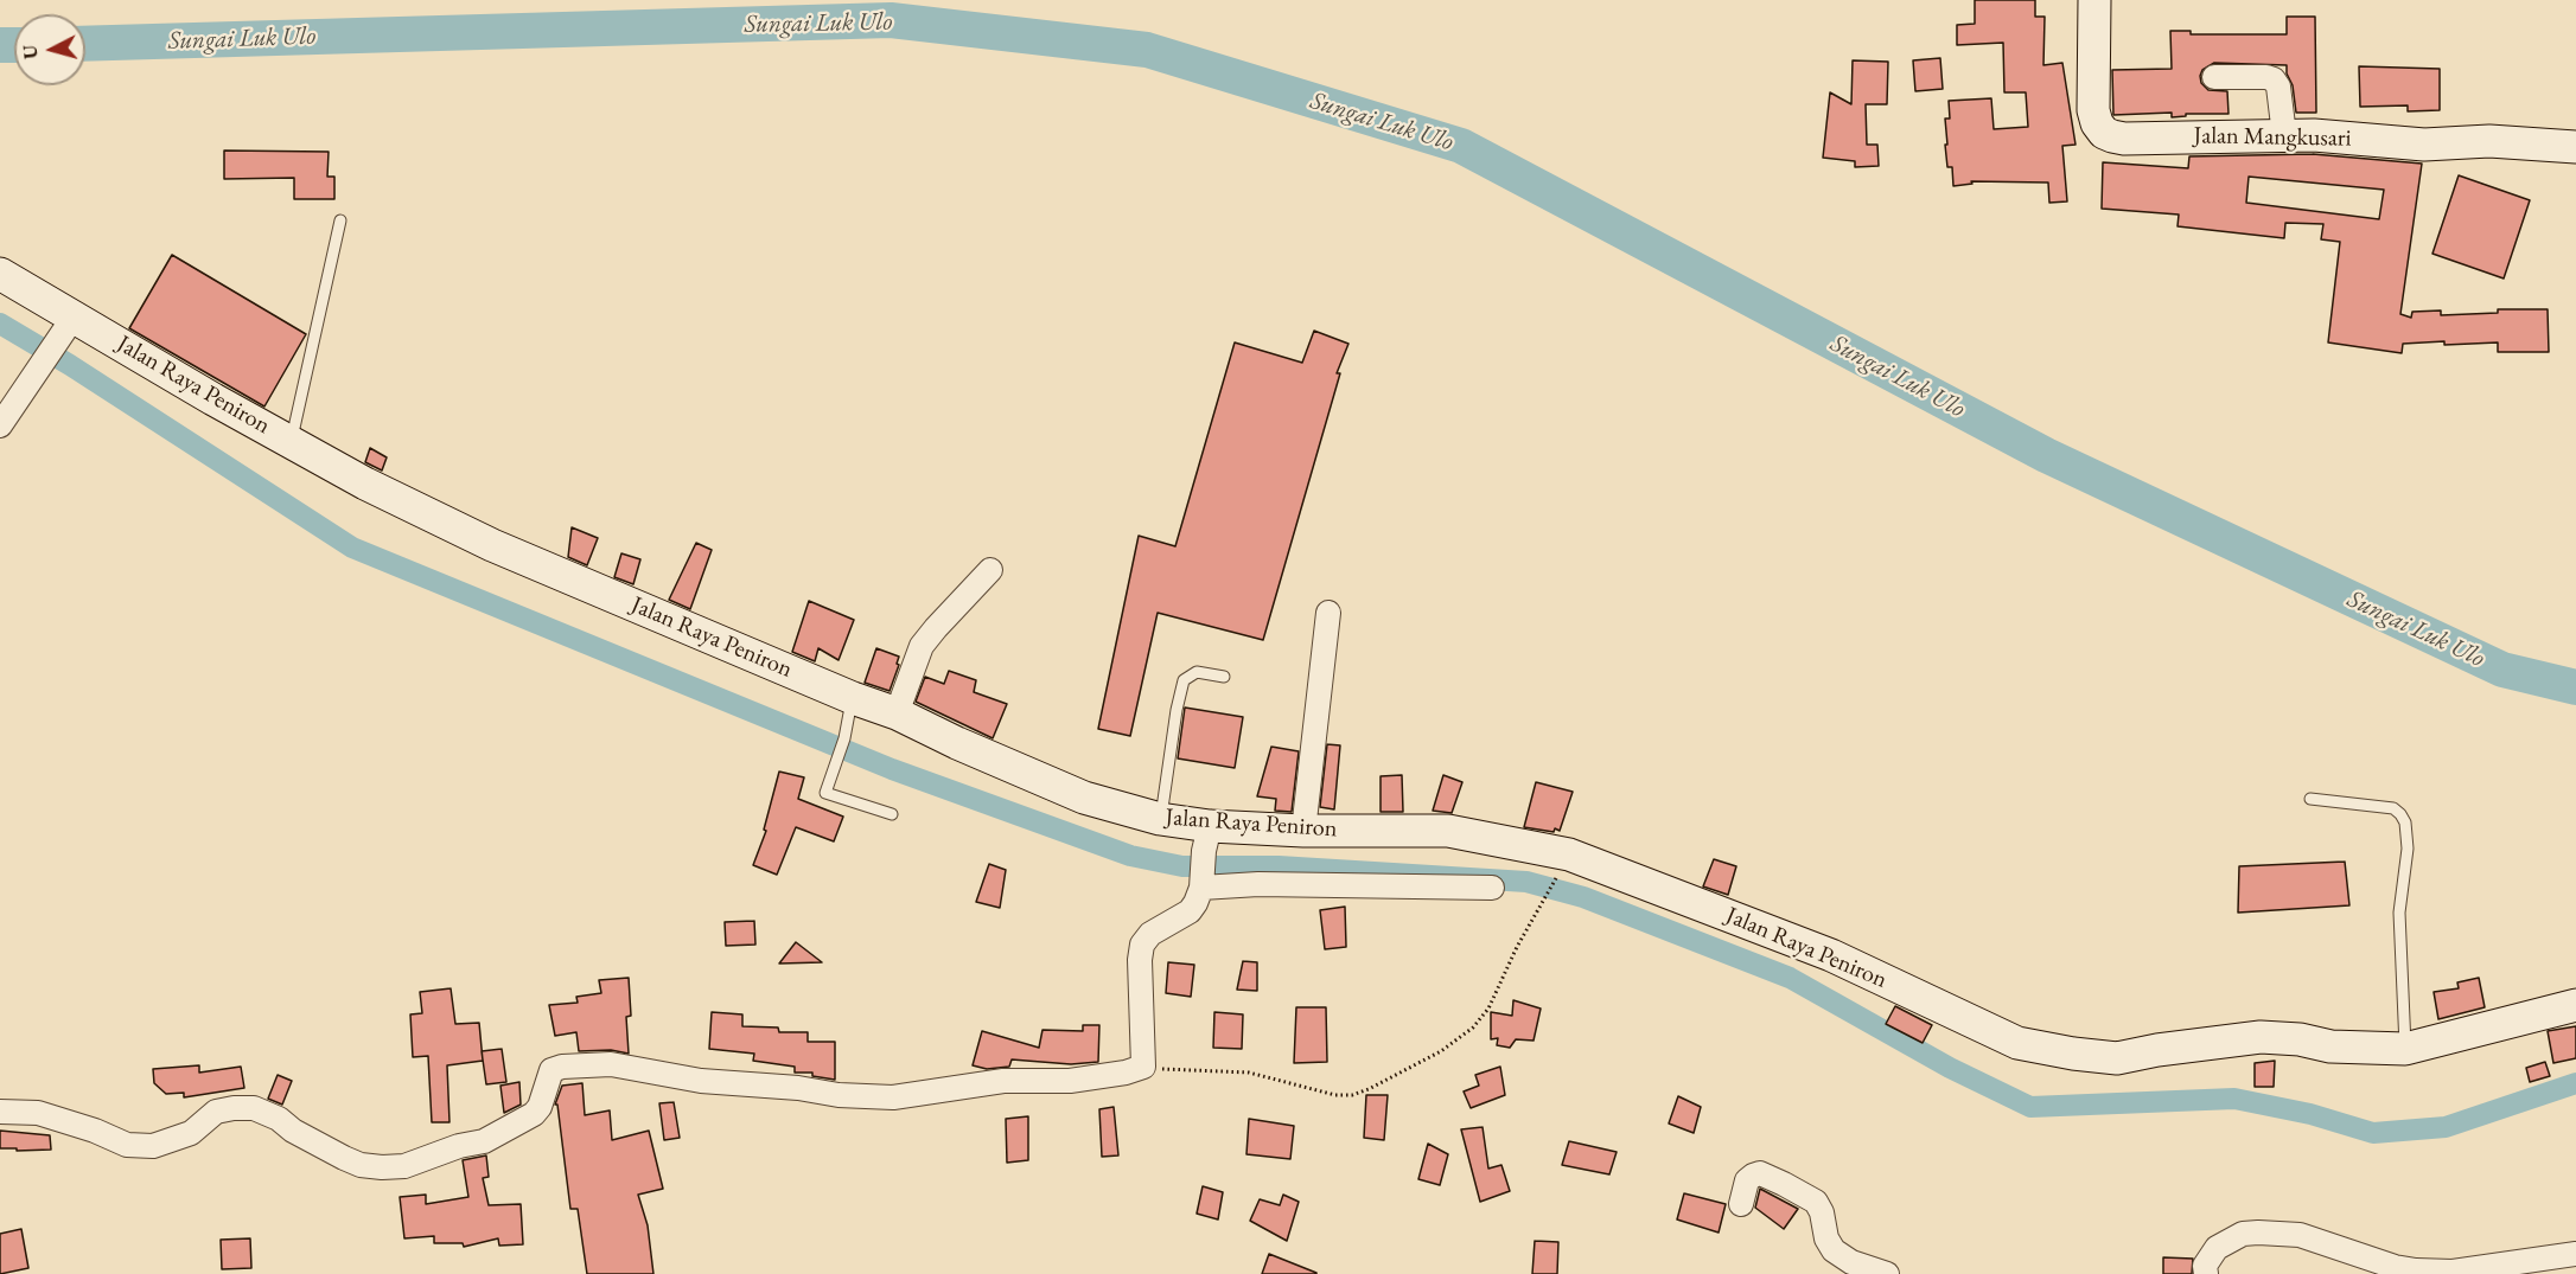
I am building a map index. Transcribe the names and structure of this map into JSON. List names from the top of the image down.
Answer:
{
  "streets": {
    "main road": ["Jalan Mangkusari", "Jalan Raya Peniron"]
  },
  "water": ["Sungai Luk Ulo"],
  "north": "left"
}
